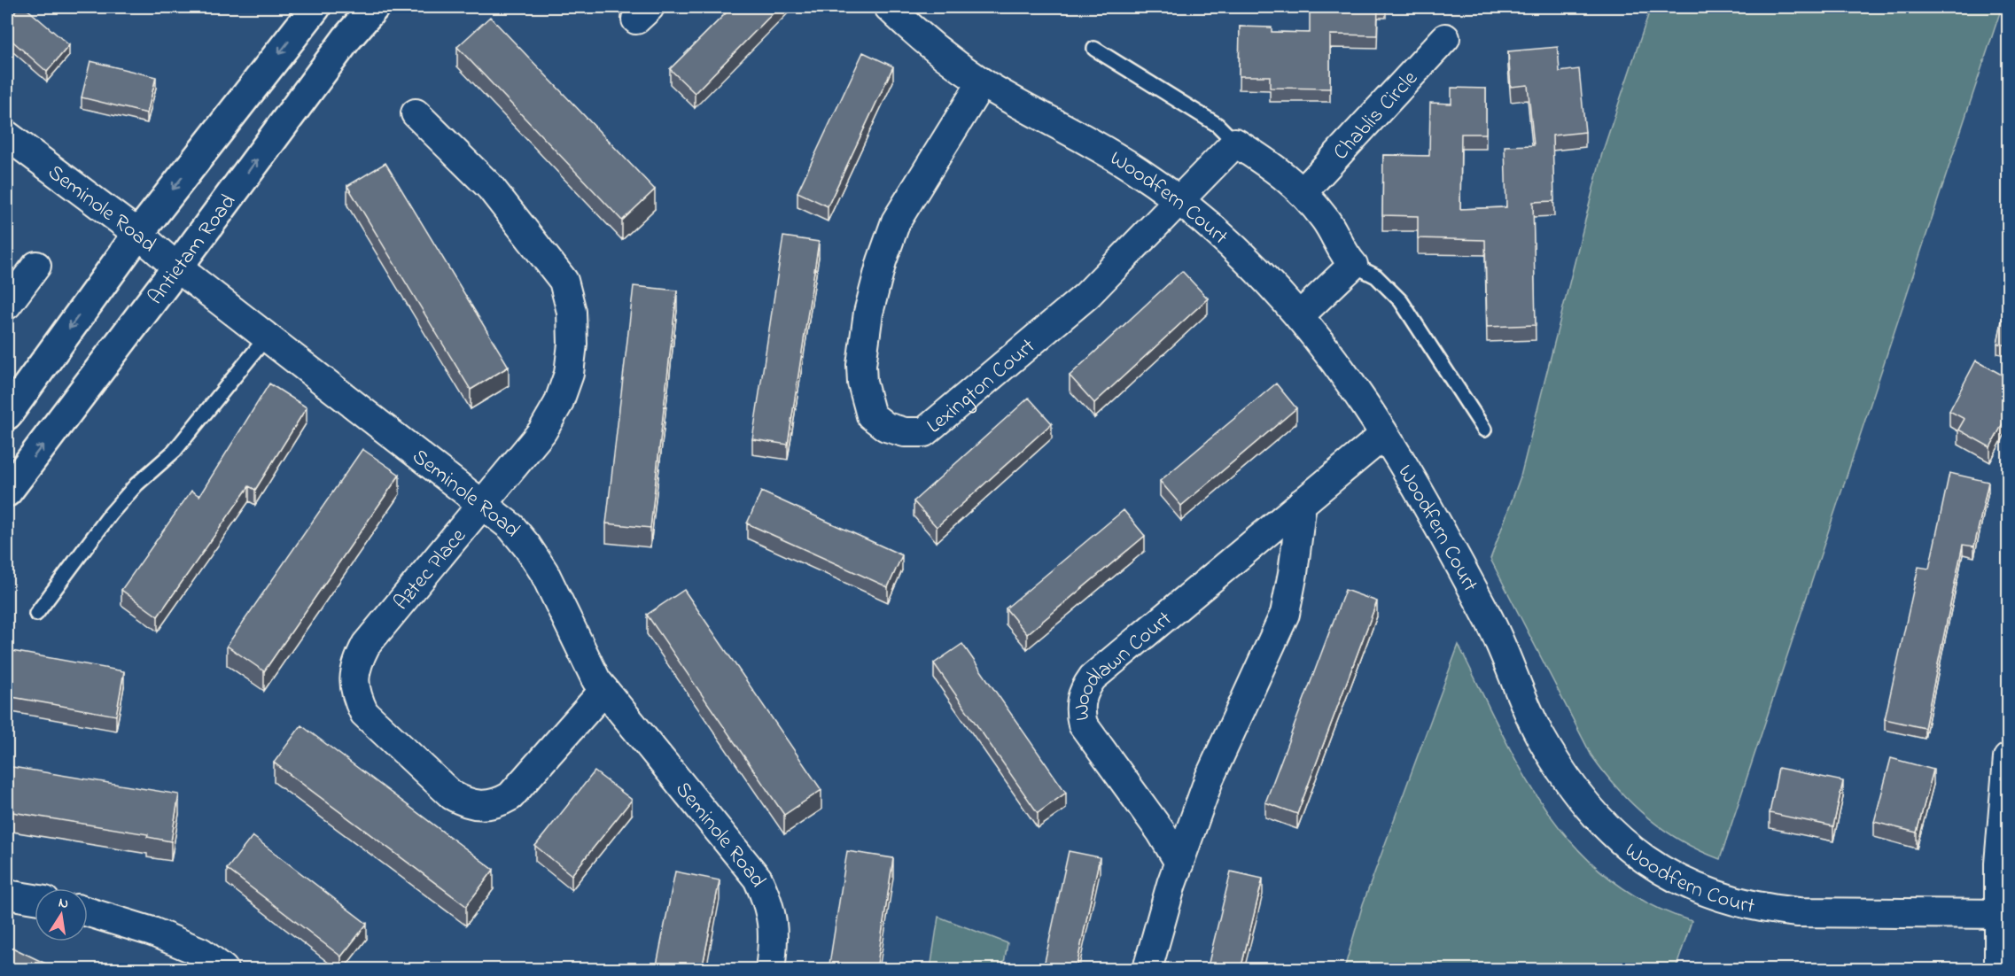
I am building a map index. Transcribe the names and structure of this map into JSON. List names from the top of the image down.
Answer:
{
  "streets": {
    "street": [
      "Chablis Circle",
      "Woodfern Court",
      "Seminole Road",
      "Antietam Road",
      "Lexington Court",
      "Aztec Place",
      "Woodlawn Court"
    ]
  },
  "crossings": [
    ["Woodfern Court", "Lexington Court"],
    ["Woodfern Court", "Woodlawn Court"],
    ["Seminole Road", "Antietam Road"],
    ["Seminole Road", "Aztec Place"]
  ],
  "north": "top"
}
